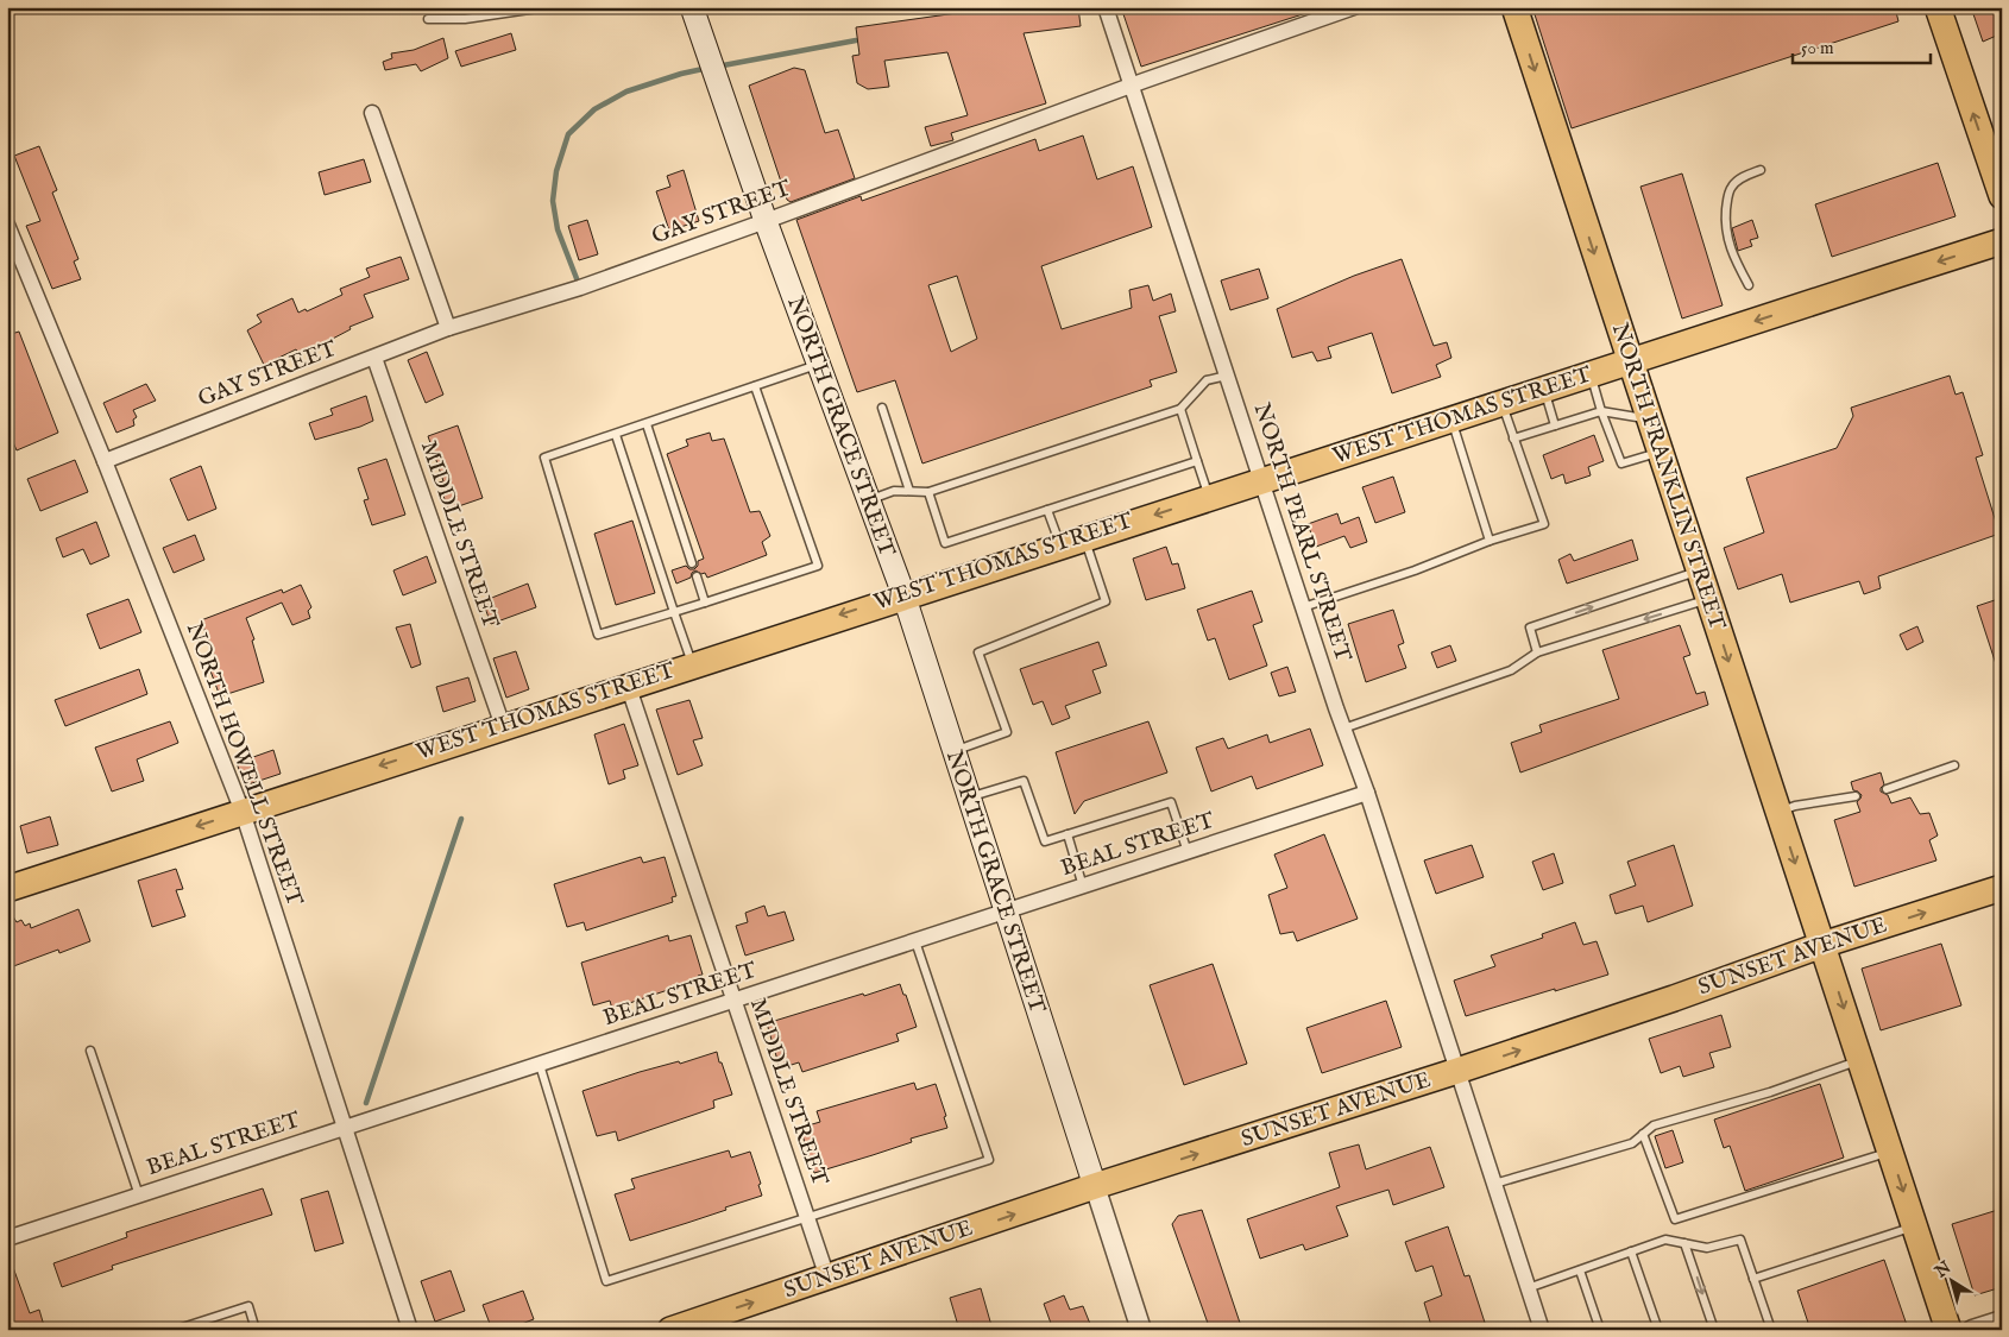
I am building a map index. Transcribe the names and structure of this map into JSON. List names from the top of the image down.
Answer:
{
  "streets": {
    "main road": [
      "WEST THOMAS STREET",
      "NORTH GRACE STREET",
      "NORTH FRANKLIN STREET",
      "SUNSET AVENUE"
    ],
    "street": [
      "GAY STREET",
      "NORTH PEARL STREET",
      "MIDDLE STREET",
      "NORTH HOWELL STREET",
      "BEAL STREET"
    ]
  },
  "crossings": [
    ["GAY STREET", "NORTH GRACE STREET"],
    ["GAY STREET", "NORTH PEARL STREET"],
    ["GAY STREET", "MIDDLE STREET"],
    ["GAY STREET", "NORTH HOWELL STREET"],
    ["WEST THOMAS STREET", "NORTH GRACE STREET"],
    ["WEST THOMAS STREET", "NORTH FRANKLIN STREET"],
    ["WEST THOMAS STREET", "NORTH PEARL STREET"],
    ["WEST THOMAS STREET", "MIDDLE STREET"],
    ["WEST THOMAS STREET", "NORTH HOWELL STREET"],
    ["NORTH GRACE STREET", "BEAL STREET"],
    ["NORTH GRACE STREET", "SUNSET AVENUE"],
    ["NORTH FRANKLIN STREET", "SUNSET AVENUE"],
    ["NORTH PEARL STREET", "BEAL STREET"],
    ["NORTH PEARL STREET", "SUNSET AVENUE"],
    ["MIDDLE STREET", "BEAL STREET"],
    ["MIDDLE STREET", "SUNSET AVENUE"],
    ["NORTH HOWELL STREET", "BEAL STREET"]
  ],
  "one_way": ["WEST THOMAS STREET", "NORTH FRANKLIN STREET", "SUNSET AVENUE"],
  "scale_bar": "50 m",
  "north": "top left"
}
